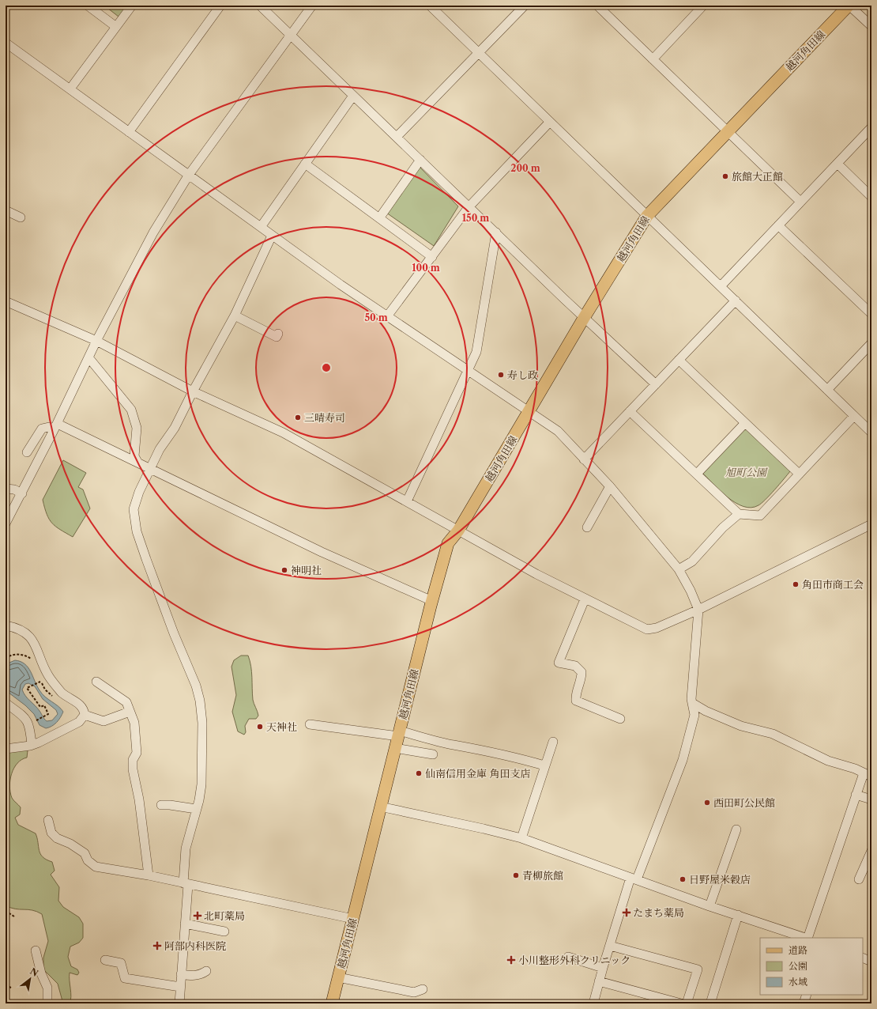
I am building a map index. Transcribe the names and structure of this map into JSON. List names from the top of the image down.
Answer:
{
  "streets": {
    "main road": ["越河角田線"]
  },
  "parks": ["旭町公園"],
  "places": {
    "other": [
      "旅館大正館",
      "寿し政",
      "三晴寿司",
      "神明社",
      "角田市商工会",
      "天神社",
      "仙南信用金庫 角田支店",
      "西田町公民館",
      "青柳旅館",
      "日野屋米穀店"
    ],
    "health": [
      "たまち薬局",
      "北町薬局",
      "阿部内科医院",
      "小川整形外科クリニック"
    ]
  },
  "legend": ["道路", "公園", "水域"],
  "north": "top right",
  "rings": [
    "200 m",
    "150 m",
    "100 m",
    "50 m"
  ]
}
